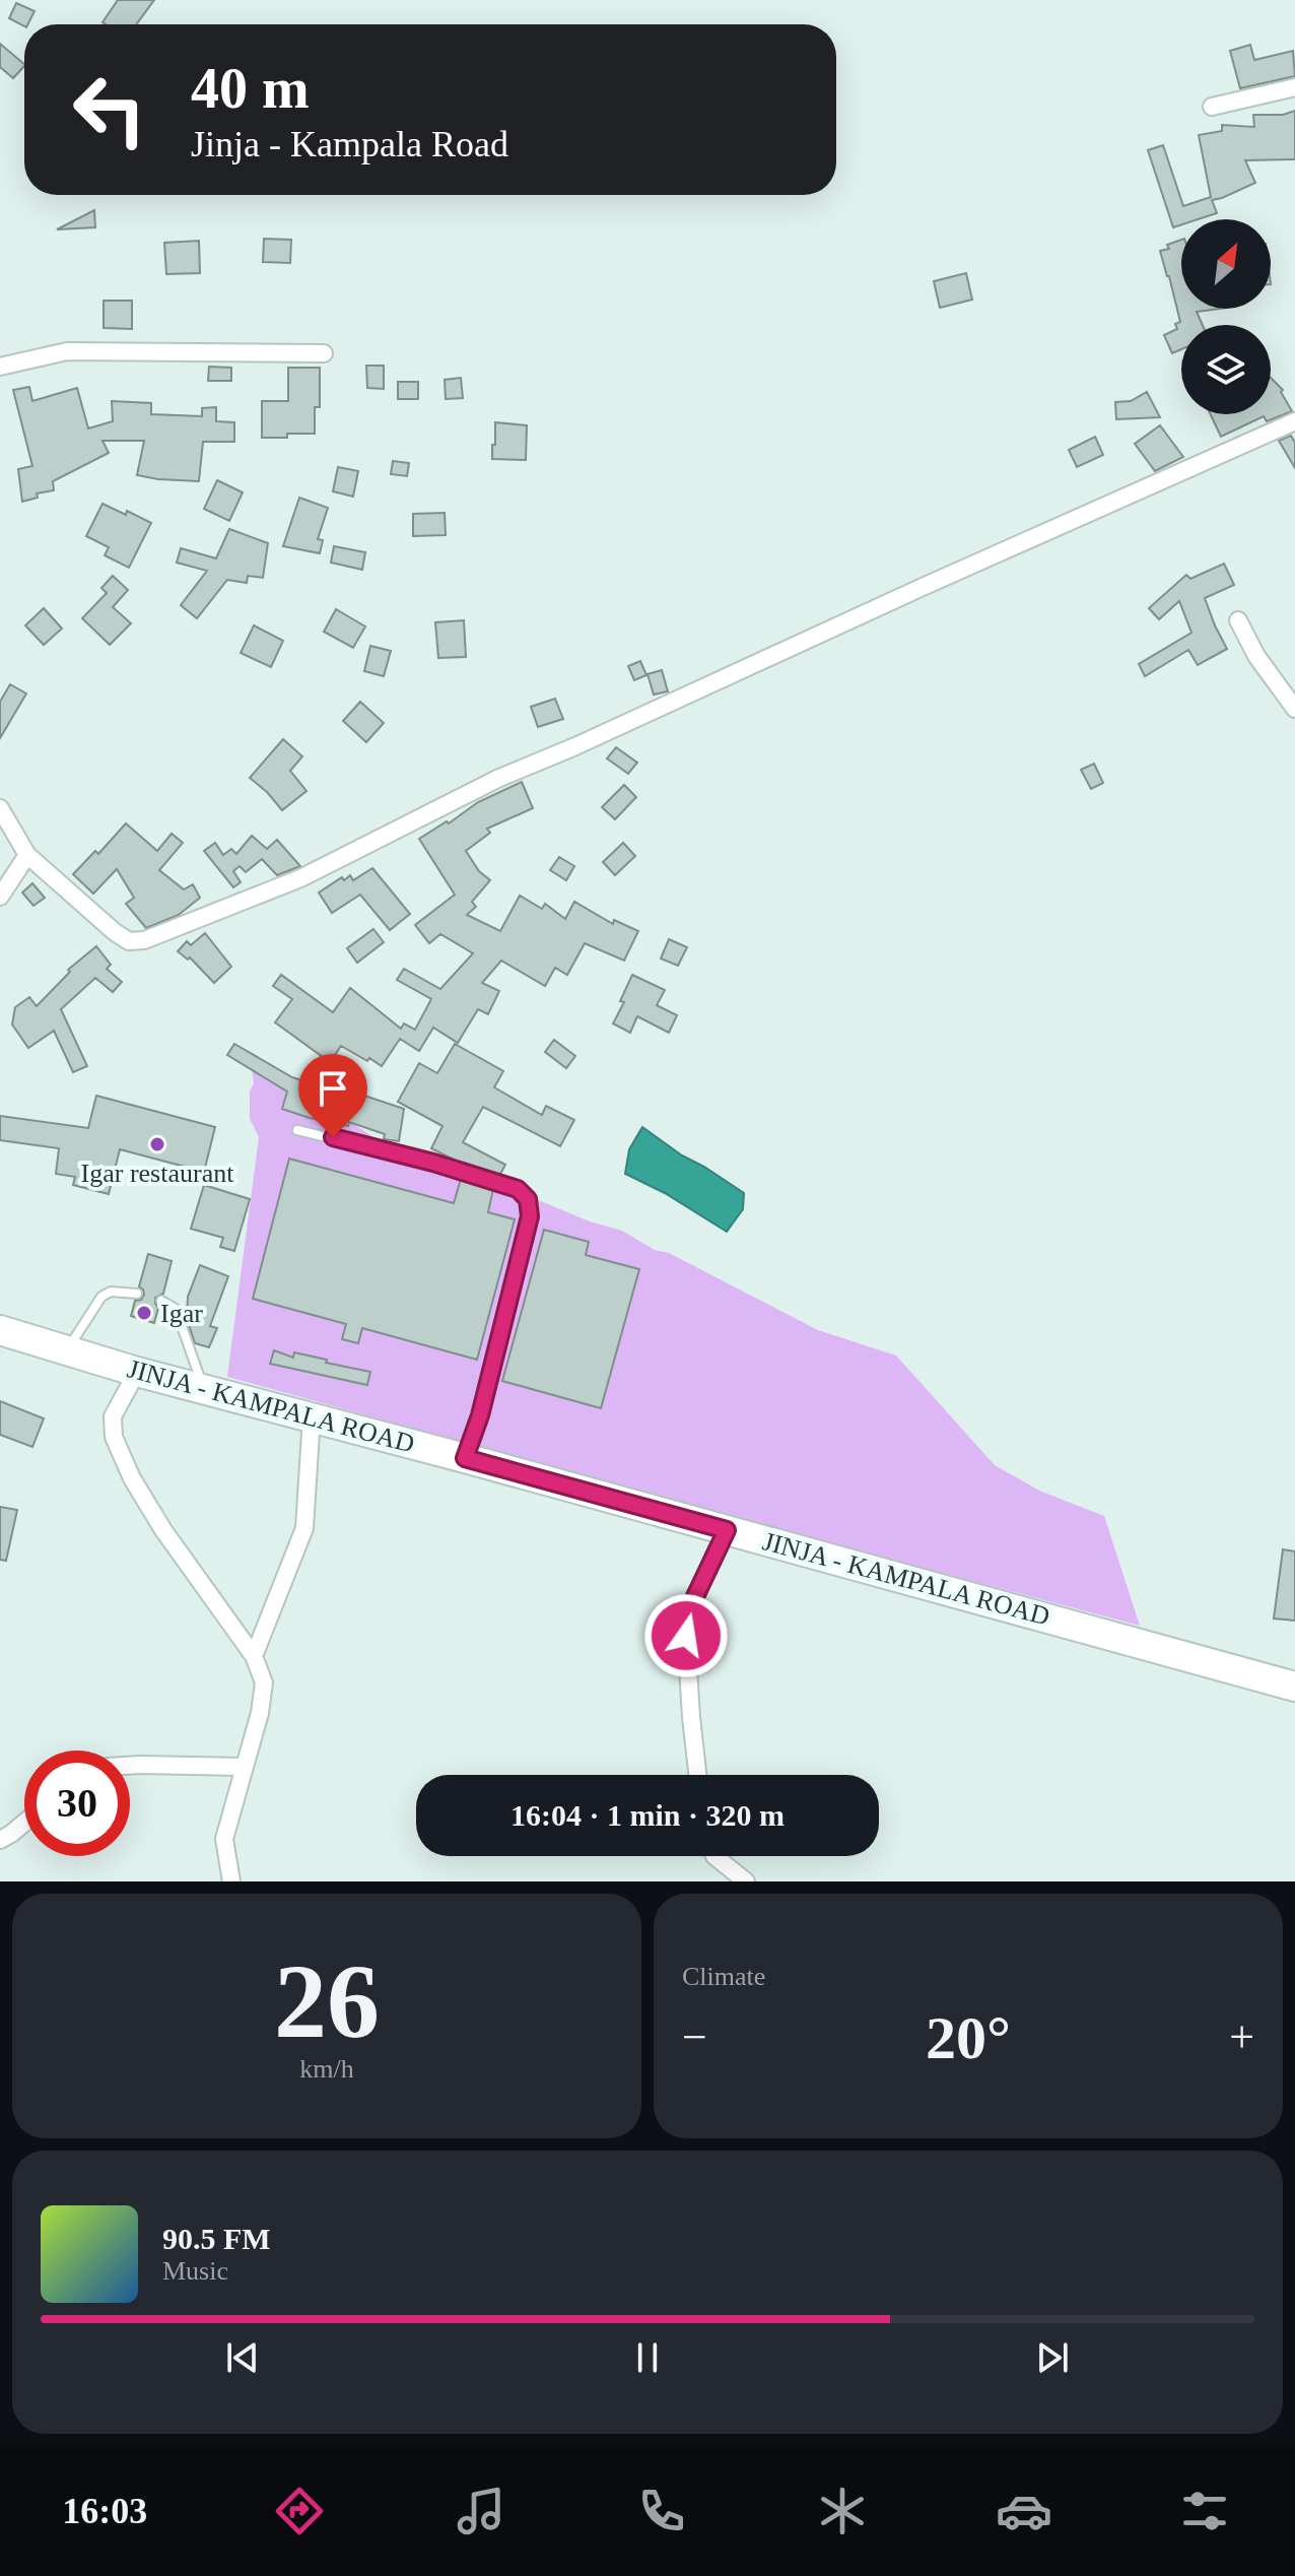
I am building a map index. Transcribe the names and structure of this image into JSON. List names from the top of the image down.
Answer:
{
  "streets": {
    "highway": ["JINJA - KAMPALA ROAD"]
  },
  "places": ["Igar restaurant", "Igar"],
  "north": "top right",
  "page": {
    "turn": ["40 m", "Jinja - Kampala Road"],
    "limit": "30",
    "trip": "16:04 · 1 min · 320 m",
    "tile": [
      ["26", "km/h"],
      "Climate"
    ],
    "heat": ["−", "20°", "+"],
    "song": ["90.5 FM", "Music"],
    "tabs": "16:03"
  }
}
